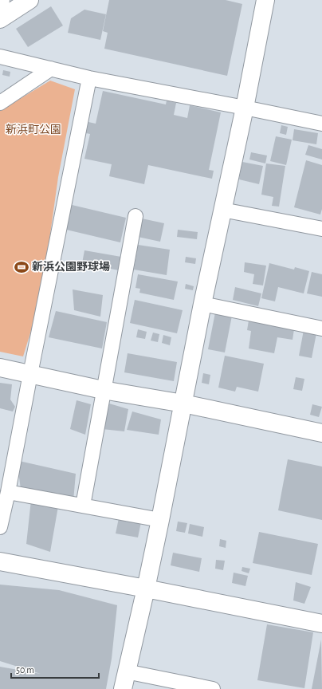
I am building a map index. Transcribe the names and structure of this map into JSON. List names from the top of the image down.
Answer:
{
  "parks": ["新浜町公園"],
  "places": {
    "sports": ["新浜公園野球場"]
  },
  "scale_bar": "50 m"
}
